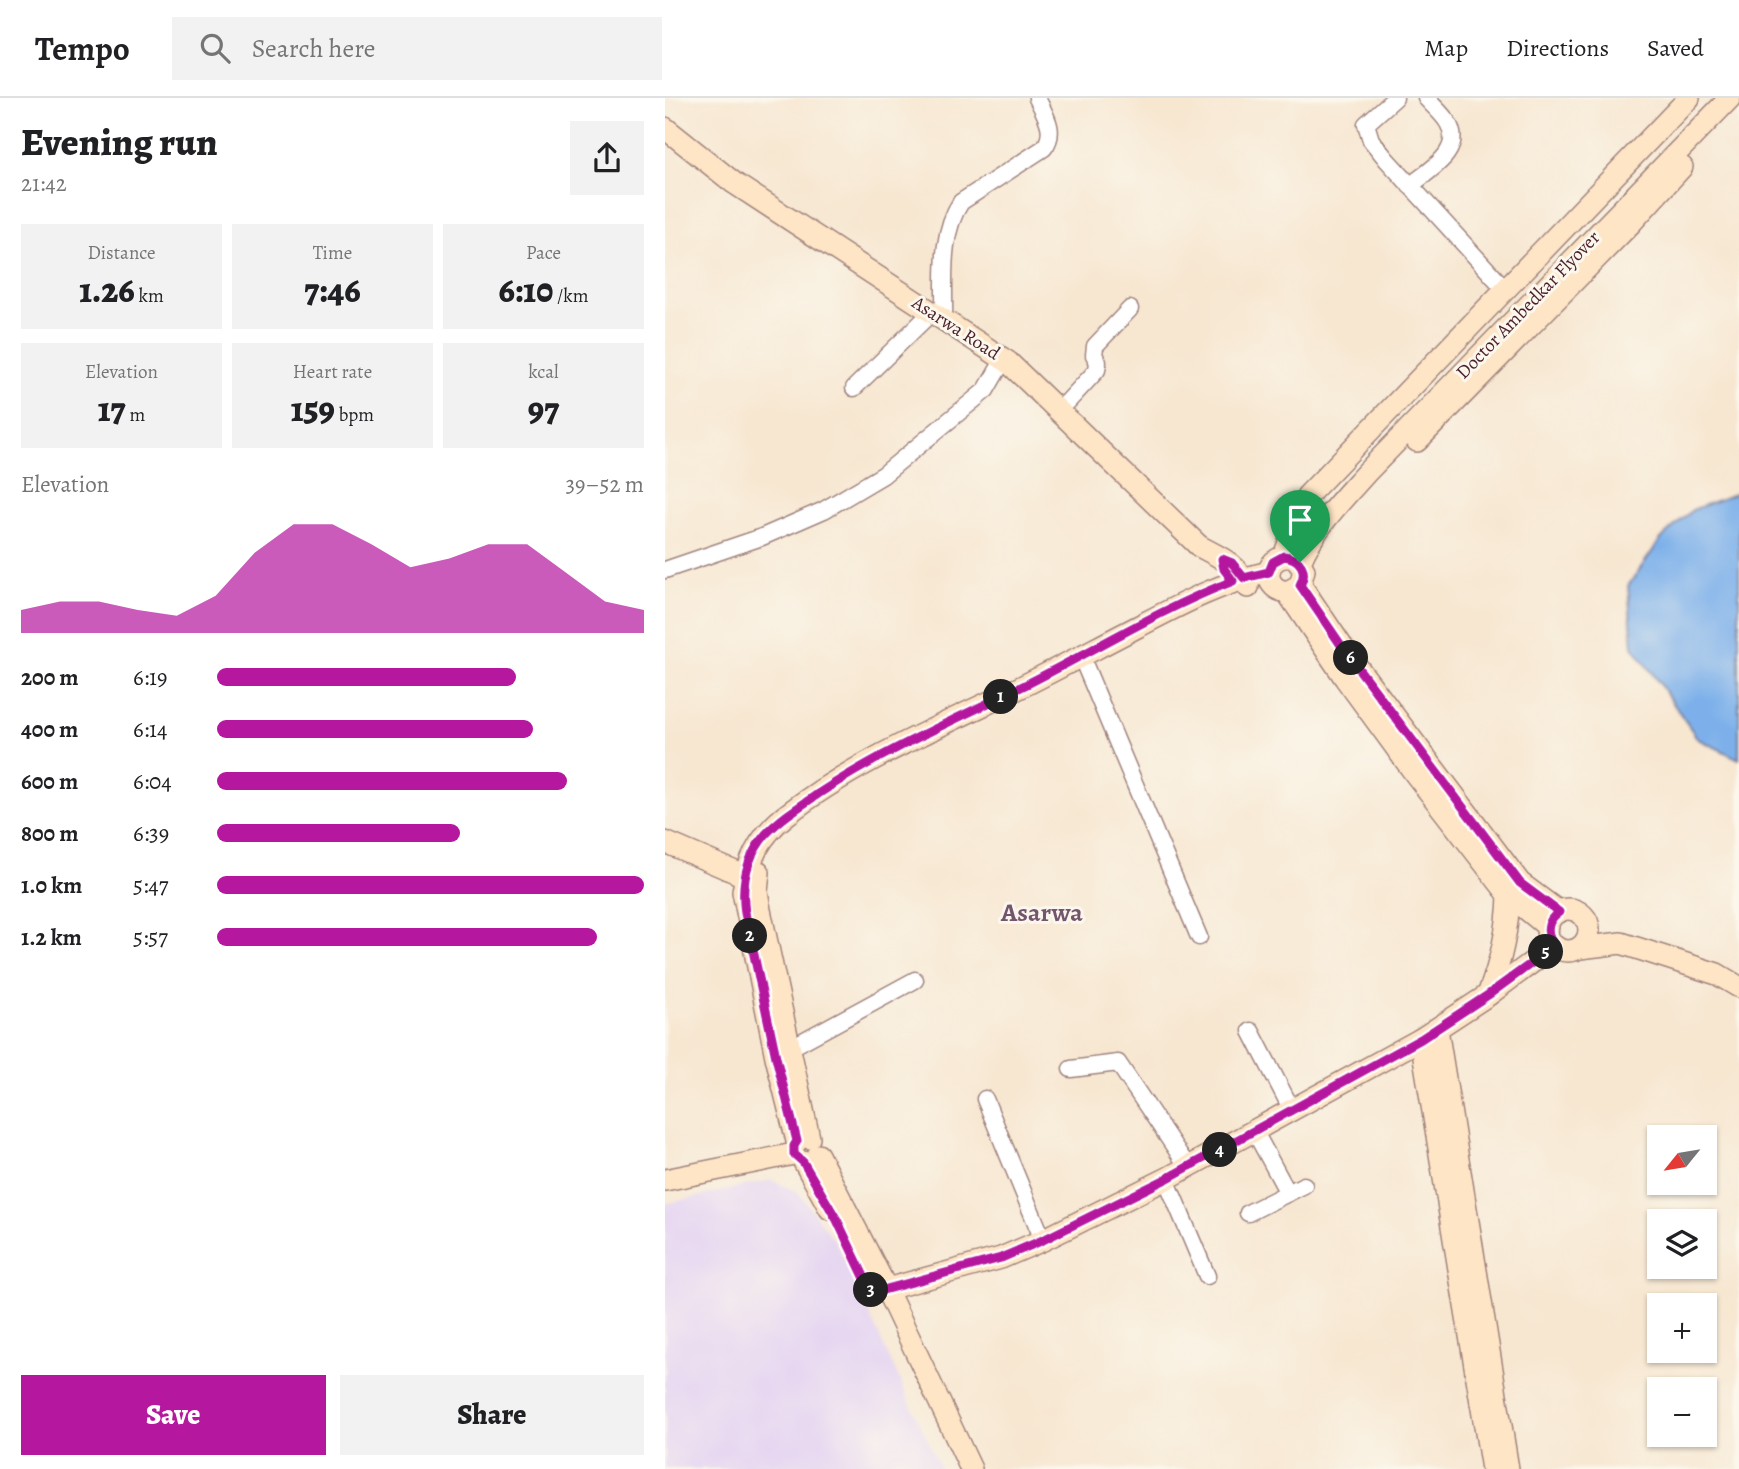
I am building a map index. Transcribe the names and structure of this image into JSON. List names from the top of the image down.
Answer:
{
  "streets": {
    "street": ["Doctor Ambedkar Flyover", "Asarwa Road"]
  },
  "districts": ["Asarwa"],
  "north": "bottom left",
  "page": {
    "header": "Tempo",
    "search": "Search here",
    "nav": ["Map", "Directions", "Saved"],
    "heading": ["Evening run", "21:42"],
    "stats": [
      ["Distance", "1.26 km"],
      ["Time", "7:46"],
      ["Pace", "6:10 /km"],
      ["Elevation", "17 m"],
      ["Heart rate", "159 bpm"],
      ["kcal", "97"]
    ],
    "chart": ["Elevation", "39–52 m"],
    "pins": [
      "6",
      "1",
      "2",
      "5",
      "4",
      "3"
    ],
    "list": [
      {
        "name": "200 m",
        "note": "6:19"
      },
      {
        "name": "400 m",
        "note": "6:14"
      },
      {
        "name": "600 m",
        "note": "6:04"
      },
      {
        "name": "800 m",
        "note": "6:39"
      },
      {
        "name": "1.0 km",
        "note": "5:47"
      },
      {
        "name": "1.2 km",
        "note": "5:57"
      }
    ],
    "map_buttons": ["+", "−"],
    "buttons": ["Save", "Share"]
  }
}
